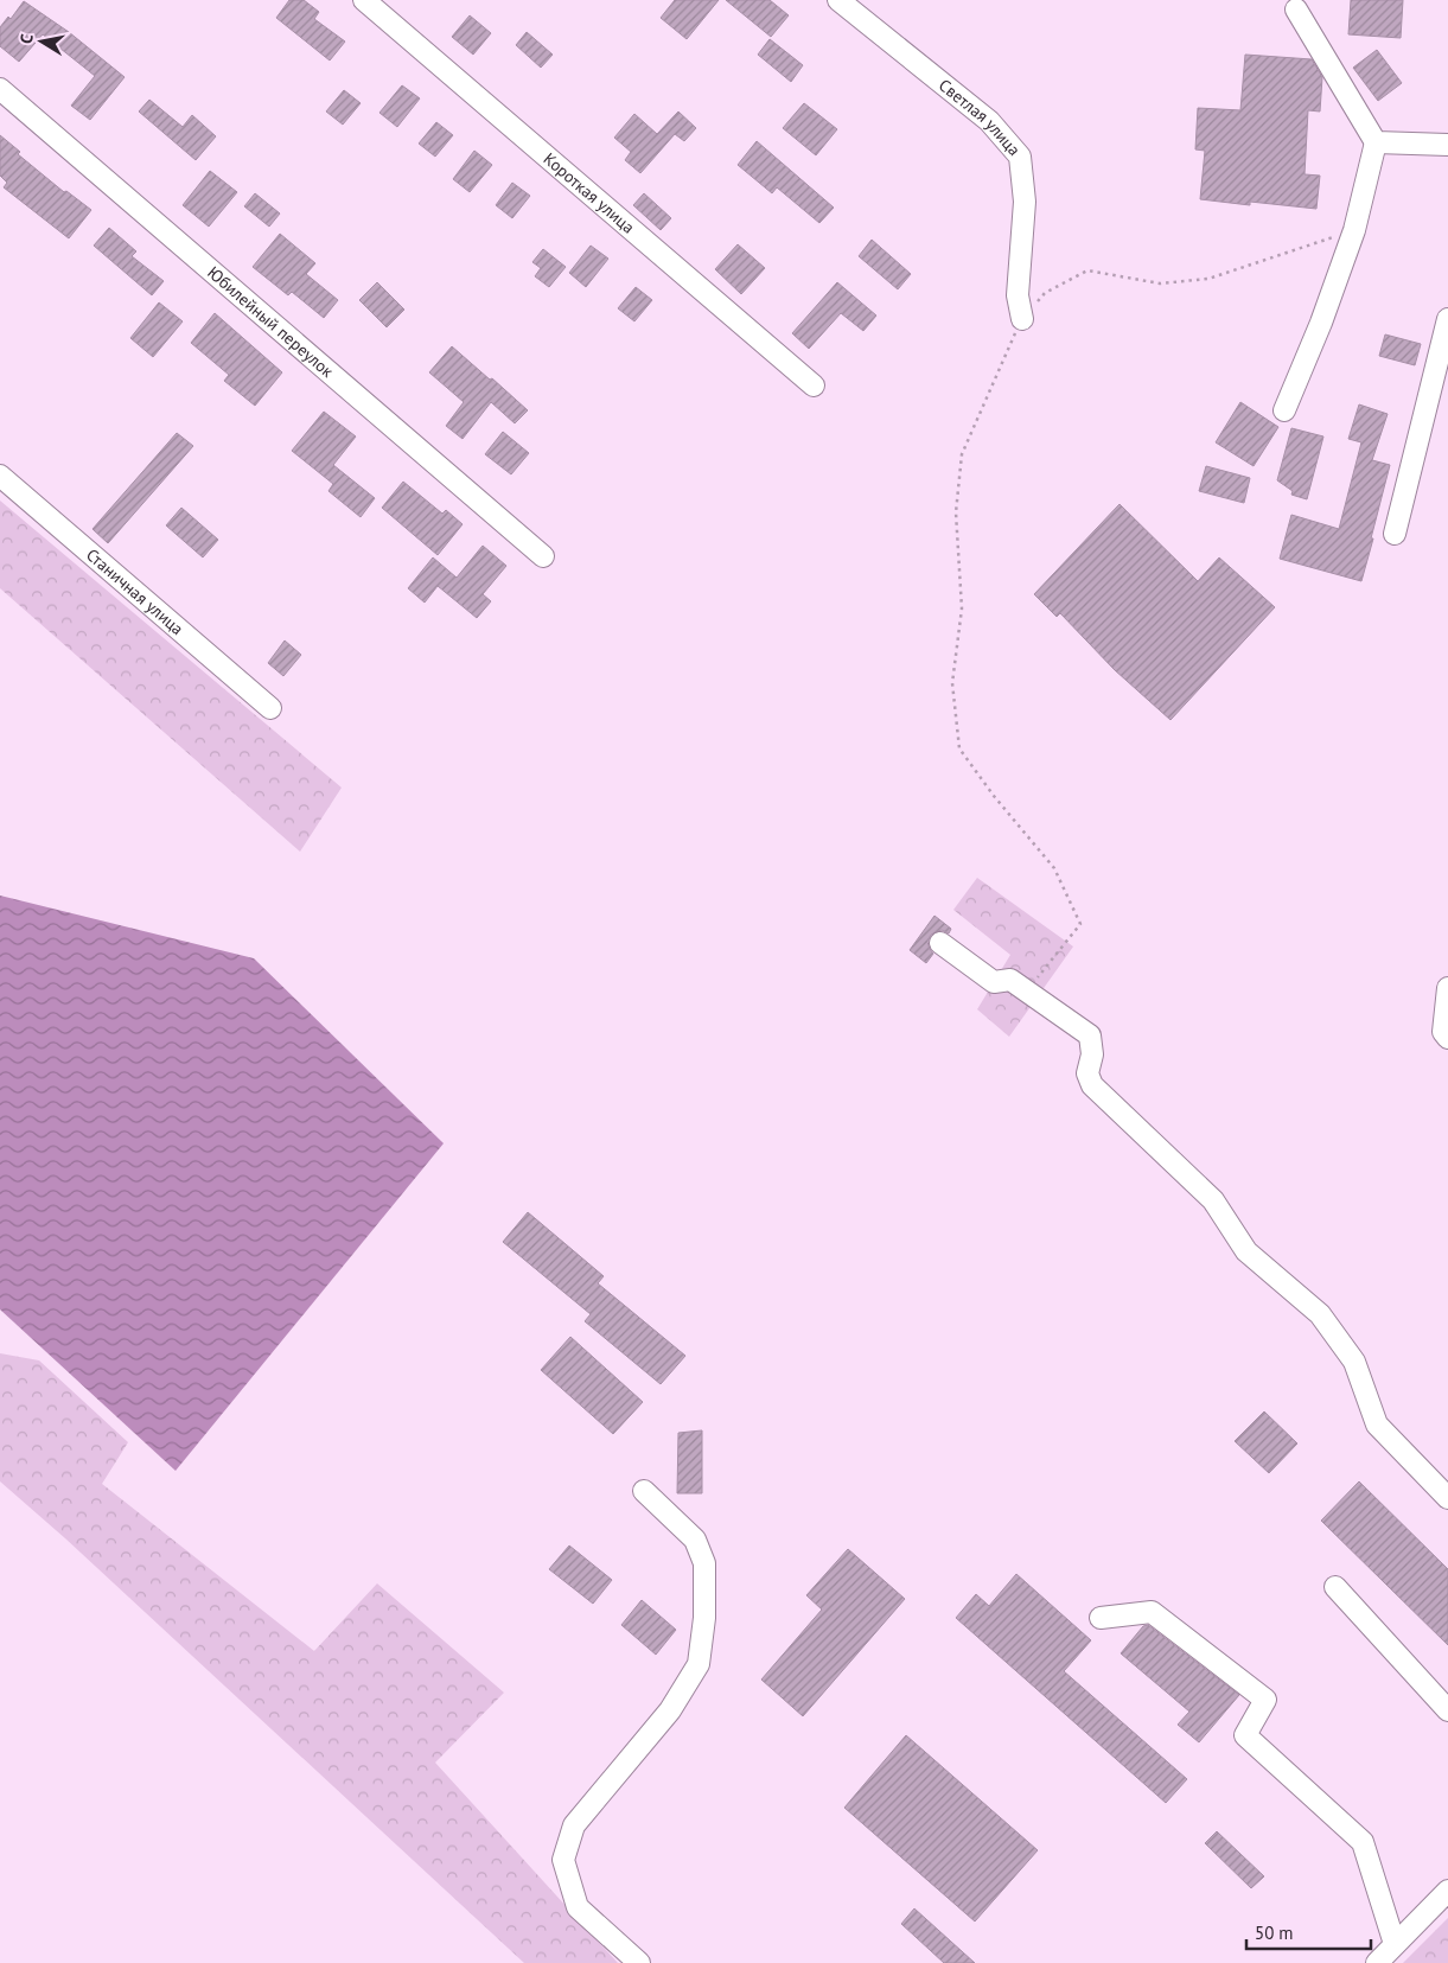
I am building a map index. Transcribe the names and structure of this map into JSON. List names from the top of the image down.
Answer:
{
  "streets": {
    "street": [
      "Светлая улица",
      "Короткая улица",
      "Юбилейный переулок",
      "Станичная улица"
    ]
  },
  "scale_bar": "50 m",
  "north": "left"
}
